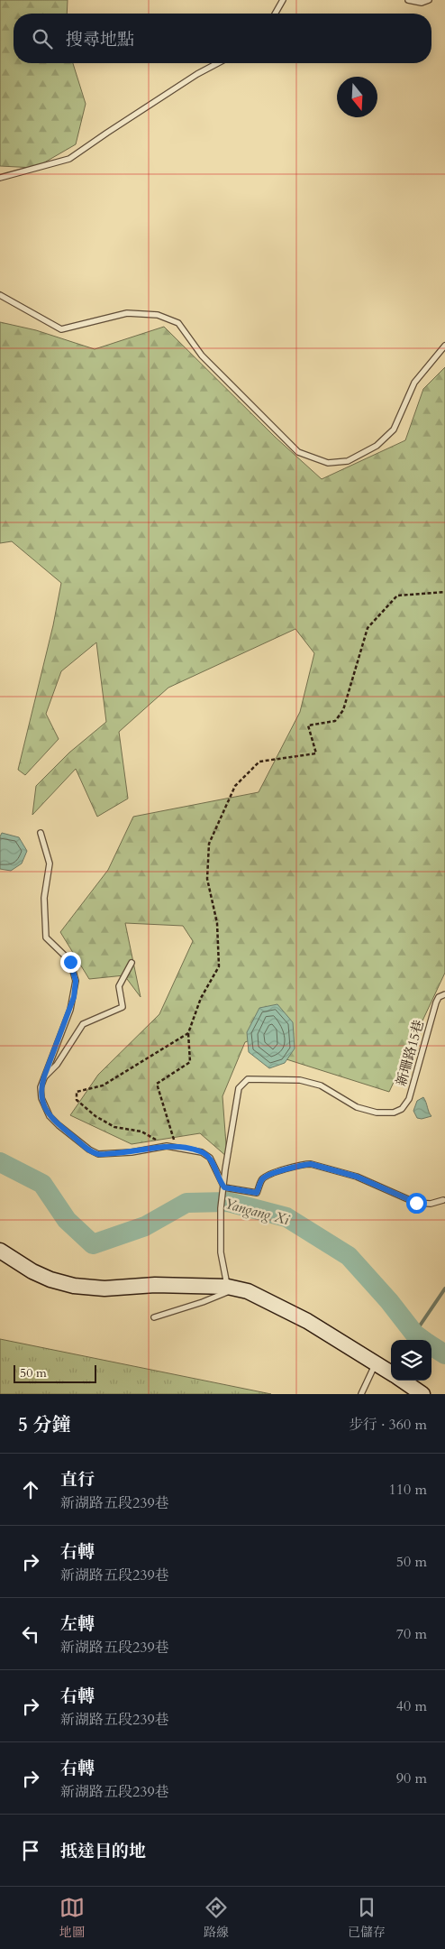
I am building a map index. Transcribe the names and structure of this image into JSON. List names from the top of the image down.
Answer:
{
  "streets": {
    "lane": ["新珊路15巷"]
  },
  "water": ["Yangang Xi"],
  "scale_bar": "50 m",
  "north": "bottom",
  "page": {
    "search": "搜尋地點",
    "scale": "50 m",
    "heading": ["5 分鐘", "步行 · 360 m"],
    "list": [
      ["直行", "新湖路五段239巷", "110 m"],
      ["右轉", "新湖路五段239巷", "50 m"],
      ["左轉", "新湖路五段239巷", "70 m"],
      ["右轉", "新湖路五段239巷", "40 m"],
      ["右轉", "新湖路五段239巷", "90 m"],
      "抵達目的地"
    ],
    "nav": ["地圖", "路線", "已儲存"]
  }
}
